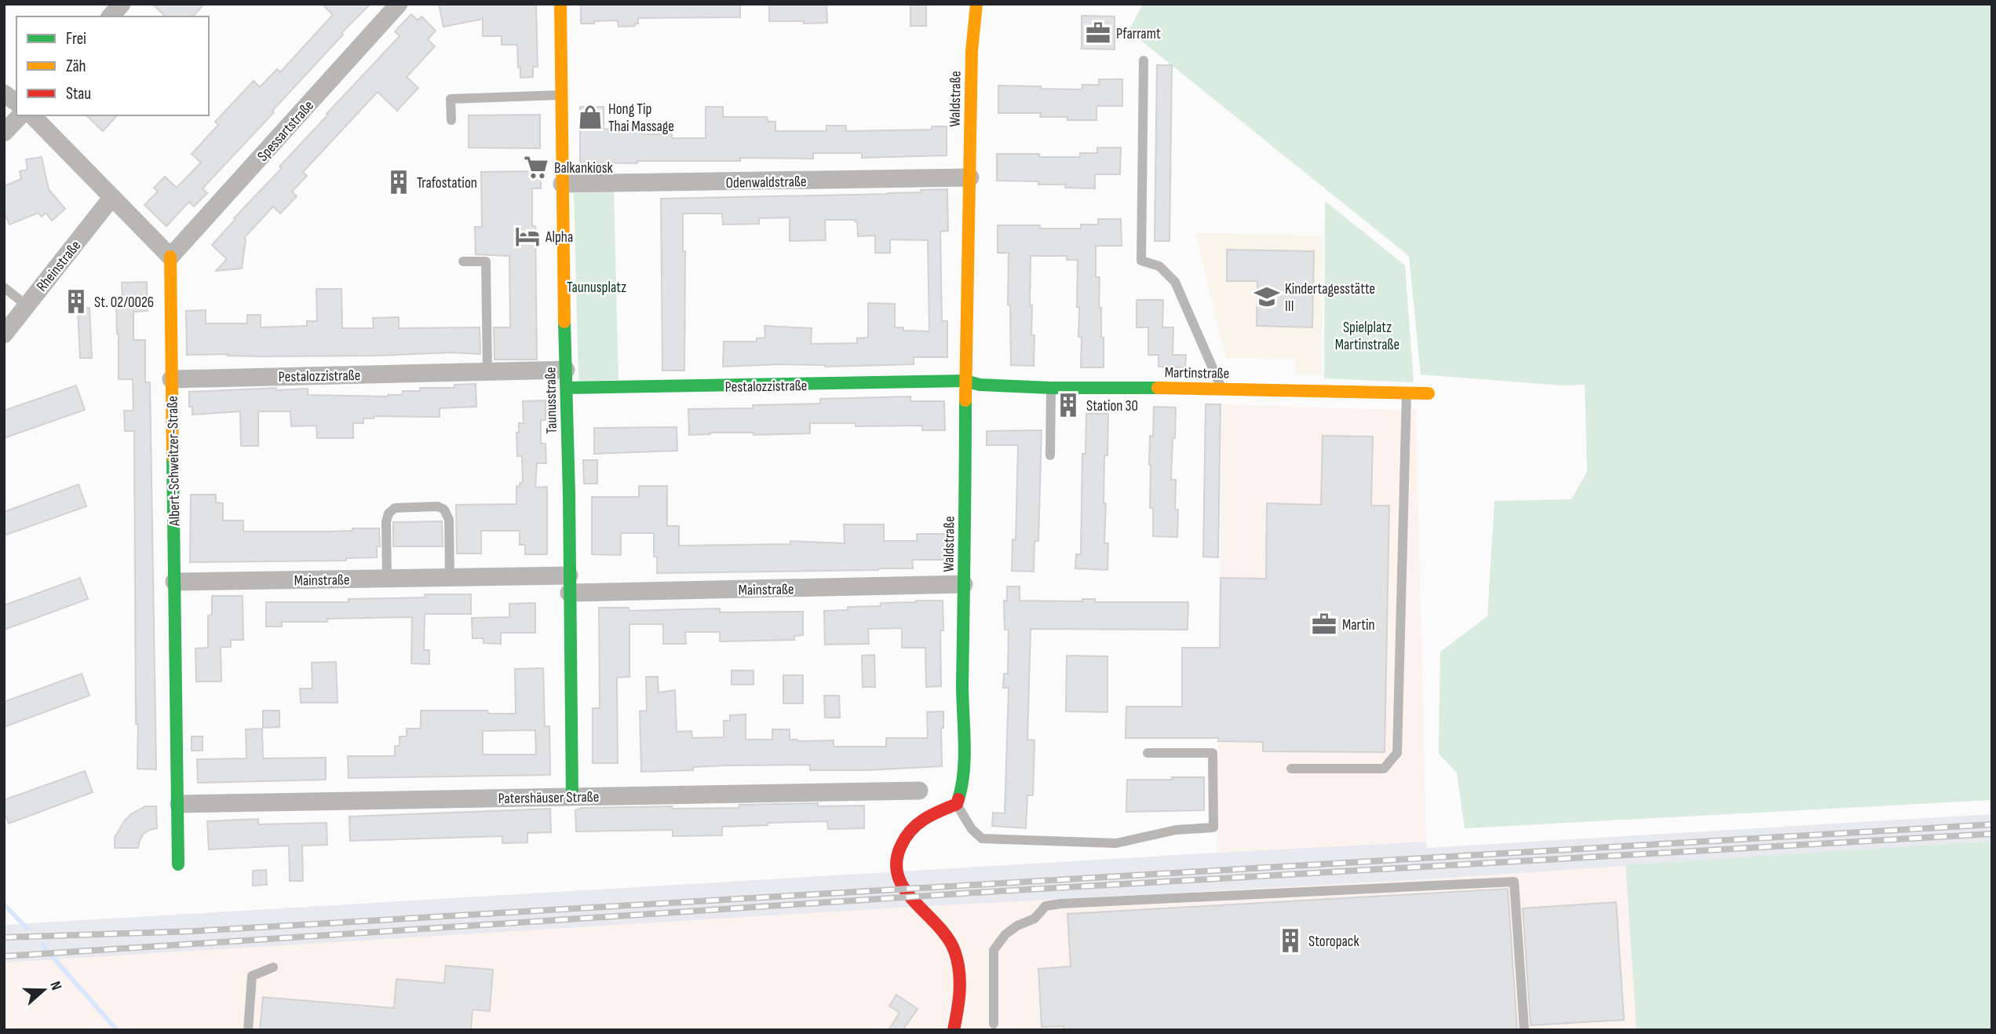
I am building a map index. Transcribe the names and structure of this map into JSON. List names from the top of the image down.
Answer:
{
  "streets": {
    "street": [
      "Waldstraße",
      "Spessartstraße",
      "Odenwaldstraße",
      "Rheinstraße",
      "Martinstraße",
      "Pestalozzistraße",
      "Taunusstraße",
      "Albert-Schweitzer-Straße",
      "Mainstraße",
      "Patershäuser Straße"
    ]
  },
  "crossings": [
    ["Waldstraße", "Odenwaldstraße"],
    ["Waldstraße", "Martinstraße"],
    ["Waldstraße", "Pestalozzistraße"],
    ["Waldstraße", "Mainstraße"],
    ["Spessartstraße", "Albert-Schweitzer-Straße"],
    ["Odenwaldstraße", "Taunusstraße"],
    ["Martinstraße", "Pestalozzistraße"],
    ["Pestalozzistraße", "Taunusstraße"],
    ["Pestalozzistraße", "Albert-Schweitzer-Straße"],
    ["Taunusstraße", "Mainstraße"],
    ["Taunusstraße", "Patershäuser Straße"],
    ["Albert-Schweitzer-Straße", "Mainstraße"],
    ["Albert-Schweitzer-Straße", "Patershäuser Straße"]
  ],
  "parks": ["Taunusplatz", "Spielplatz Martinstraße"],
  "places": {
    "office": ["Pfarramt", "Martin"],
    "shop": ["Hong Tip Thai Massage"],
    "supermarket": ["Balkankiosk"],
    "building": [
      "Trafostation",
      "St. 02/0026",
      "Station 30",
      "Storopack"
    ],
    "hotel": ["Alpha"],
    "school or university": ["Kindertagesstätte III"]
  },
  "legend": ["Frei", "Zäh", "Stau"],
  "north": "right"
}
